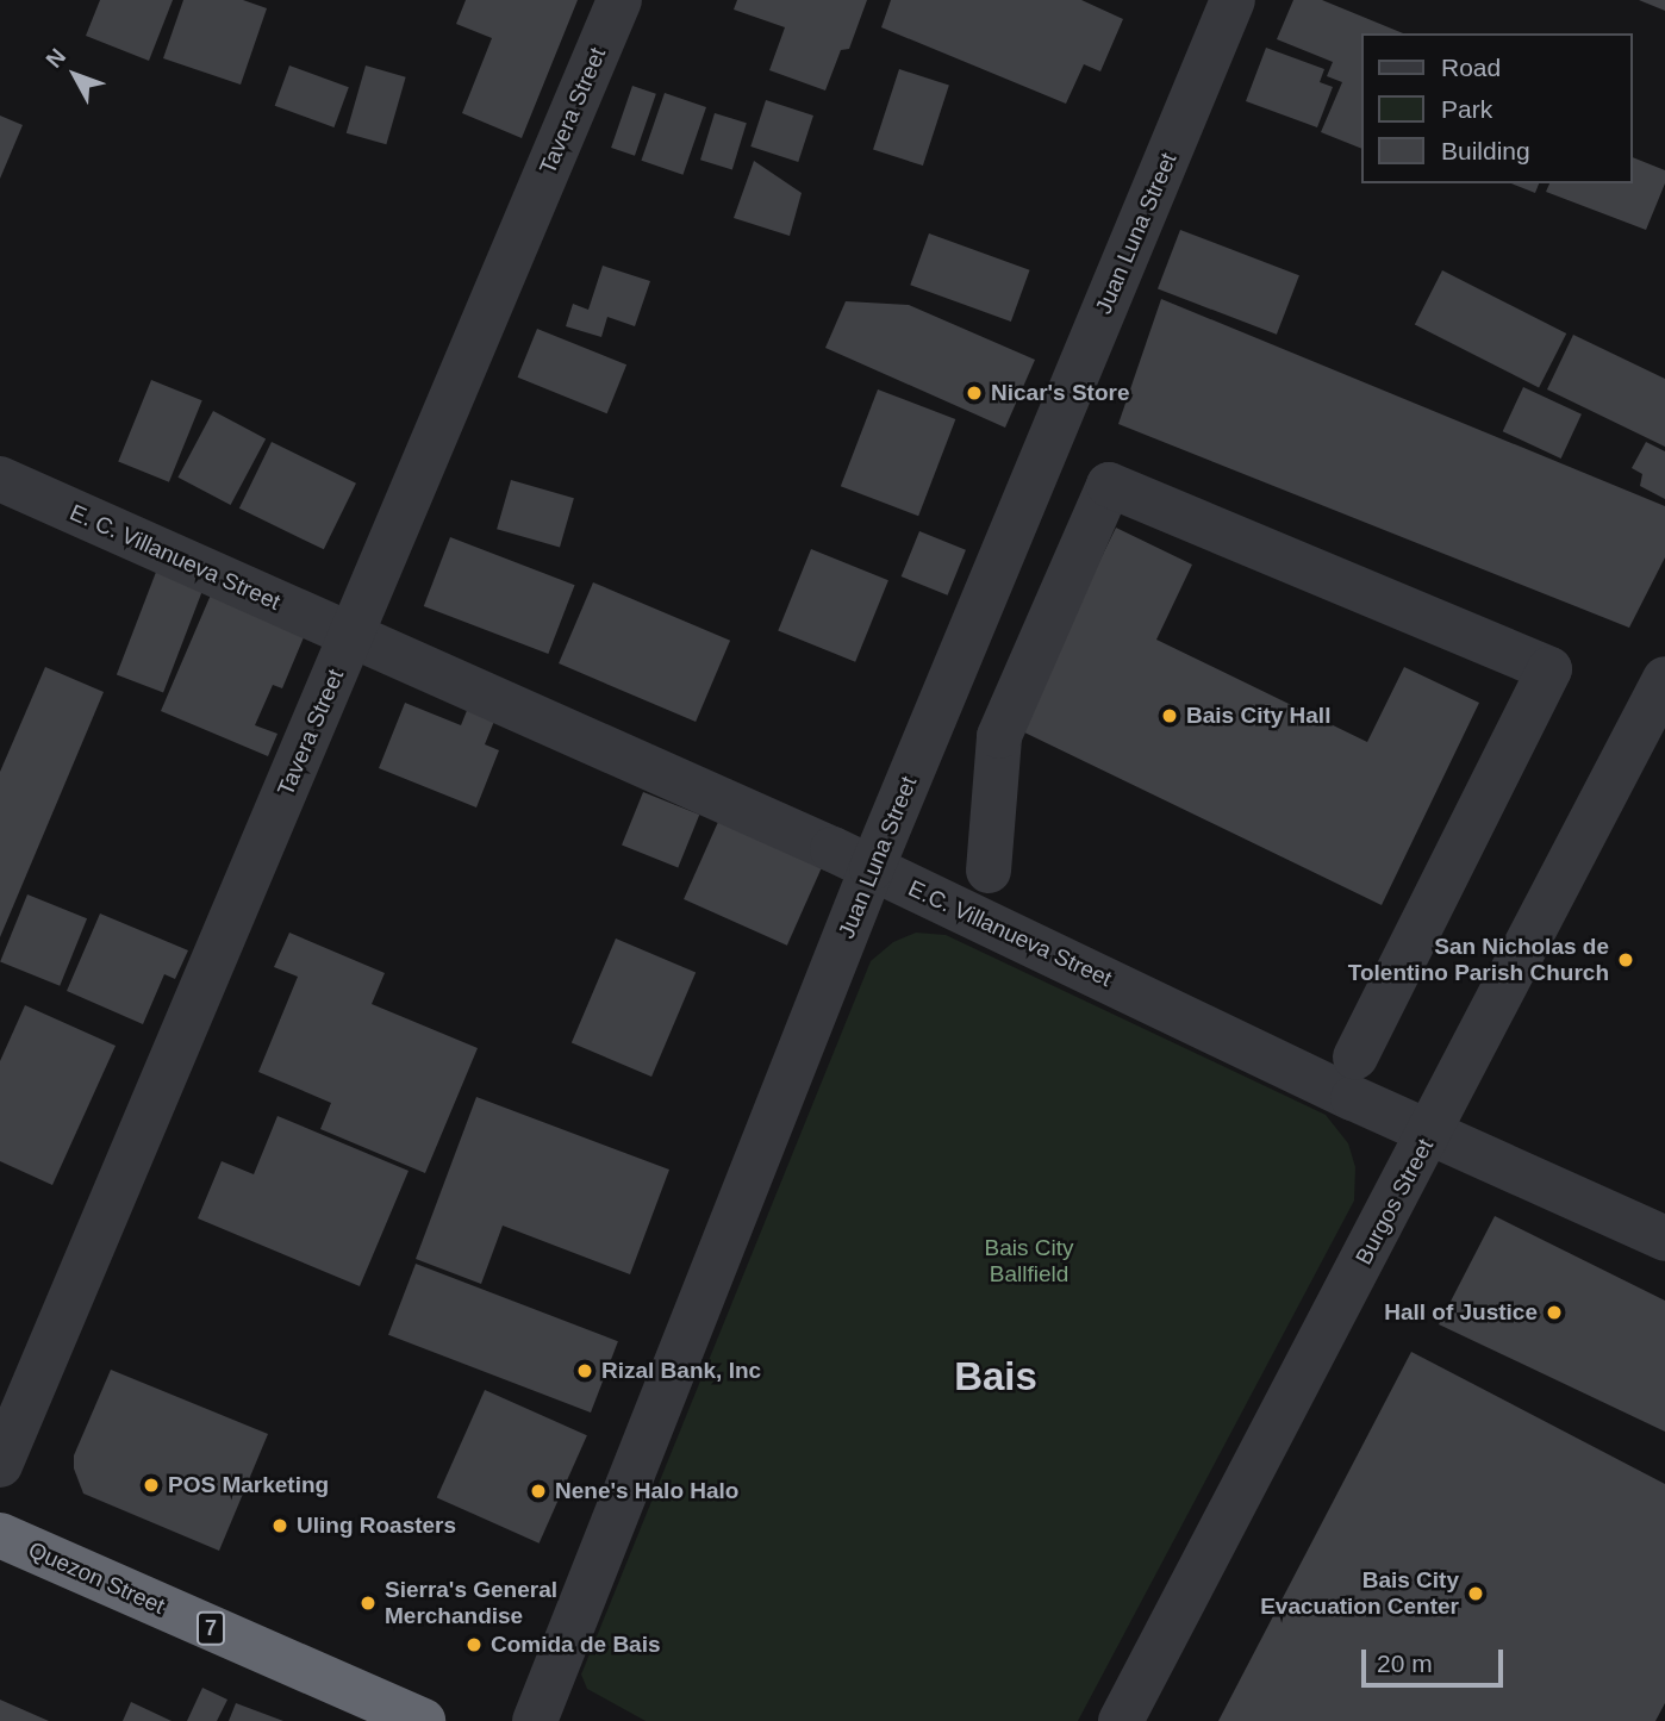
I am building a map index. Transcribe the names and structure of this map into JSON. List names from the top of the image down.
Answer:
{
  "streets": {
    "highway": ["Quezon Street", "7"],
    "street": [
      "Tavera Street",
      "Juan Luna Street",
      "E. C. Villanueva Street",
      "E.C. Villanueva Street",
      "Burgos Street"
    ]
  },
  "crossings": [
    ["Tavera Street", "E. C. Villanueva Street"],
    ["Tavera Street", "E.C. Villanueva Street"],
    ["Juan Luna Street", "E.C. Villanueva Street"],
    ["E. C. Villanueva Street", "E.C. Villanueva Street"],
    ["E.C. Villanueva Street", "Burgos Street"]
  ],
  "districts": ["Bais"],
  "parks": ["Bais City Ballfield"],
  "places": [
    "Nicar's Store",
    "Bais City Hall",
    "San Nicholas de Tolentino Parish Church",
    "Hall of Justice",
    "Rizal Bank, Inc",
    "POS Marketing",
    "Nene's Halo Halo",
    "Uling Roasters",
    "Bais City Evacuation Center",
    "Sierra's General Merchandise",
    "Comida de Bais"
  ],
  "legend": ["Road", "Park", "Building"],
  "scale_bar": "20 m",
  "north": "top left"
}
